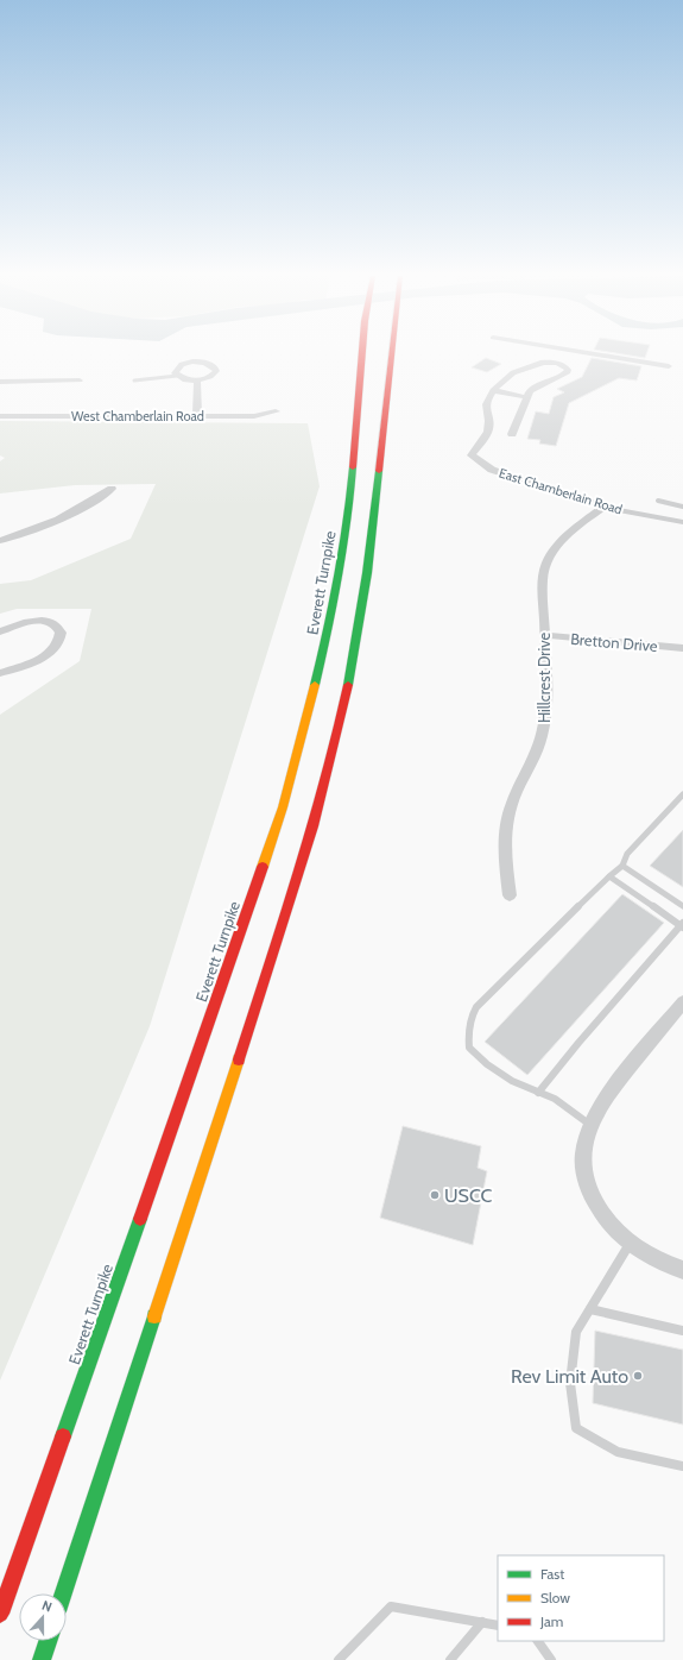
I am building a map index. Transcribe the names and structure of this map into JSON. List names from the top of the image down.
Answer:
{
  "streets": {
    "highway": ["Everett Turnpike"],
    "street": [
      "West Chamberlain Road",
      "East Chamberlain Road",
      "Bretton Drive",
      "Hillcrest Drive"
    ]
  },
  "crossings": [
    ["East Chamberlain Road", "Hillcrest Drive"],
    ["Bretton Drive", "Hillcrest Drive"]
  ],
  "places": ["USCC", "Rev Limit Auto"],
  "legend": ["Fast", "Slow", "Jam"],
  "north": "top"
}
